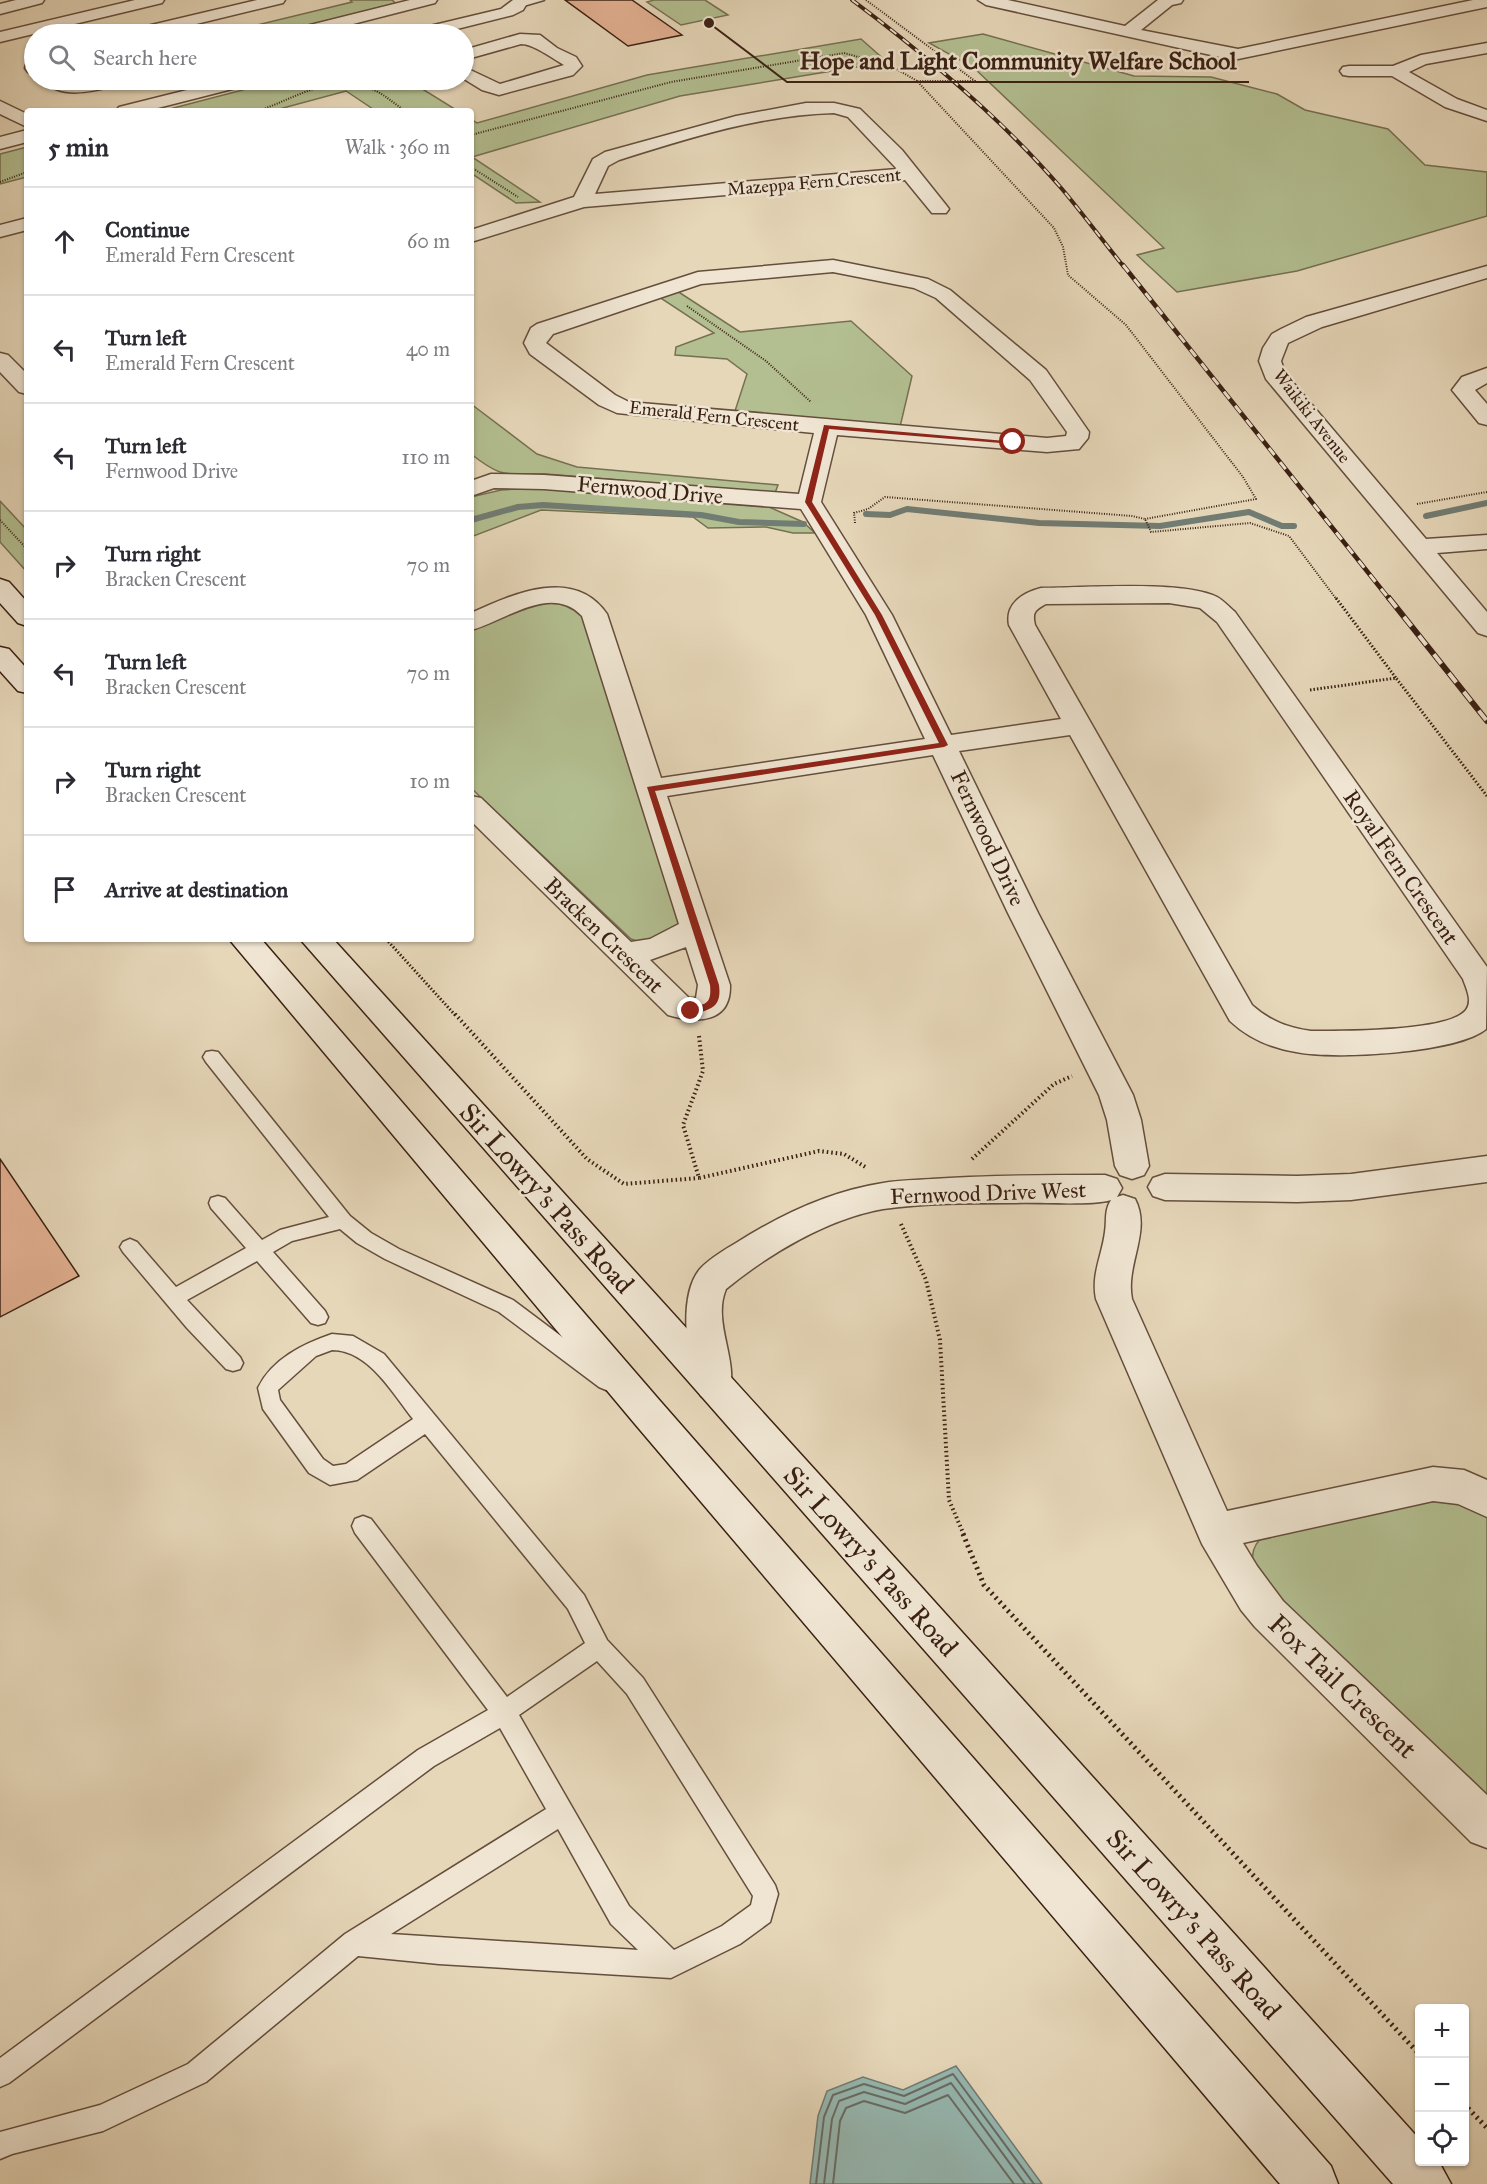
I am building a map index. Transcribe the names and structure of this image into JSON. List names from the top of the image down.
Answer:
{
  "streets": {
    "street": [
      "Mazeppa Fern Crescent",
      "Emerald Fern Crescent",
      "Waikiki Avenue",
      "Fernwood Drive",
      "Royal Fern Crescent",
      "Bracken Crescent",
      "Fernwood Drive West",
      "Sir Lowry's Pass Road",
      "Fox Tail Crescent"
    ]
  },
  "crossings": [
    ["Emerald Fern Crescent", "Fernwood Drive"],
    ["Fernwood Drive", "Fernwood Drive West"],
    ["Fernwood Drive", "Fox Tail Crescent"],
    ["Fernwood Drive West", "Sir Lowry's Pass Road"],
    ["Fernwood Drive West", "Fox Tail Crescent"]
  ],
  "places": ["Hope and Light Community Welfare School"],
  "page": {
    "search": "Search here",
    "heading": ["5 min", "Walk · 360 m"],
    "list": [
      ["Continue", "Emerald Fern Crescent", "60 m"],
      ["Turn left", "Emerald Fern Crescent", "40 m"],
      ["Turn left", "Fernwood Drive", "110 m"],
      ["Turn right", "Bracken Crescent", "70 m"],
      ["Turn left", "Bracken Crescent", "70 m"],
      ["Turn right", "Bracken Crescent", "10 m"],
      "Arrive at destination"
    ],
    "map_buttons": ["+", "−"]
  }
}
